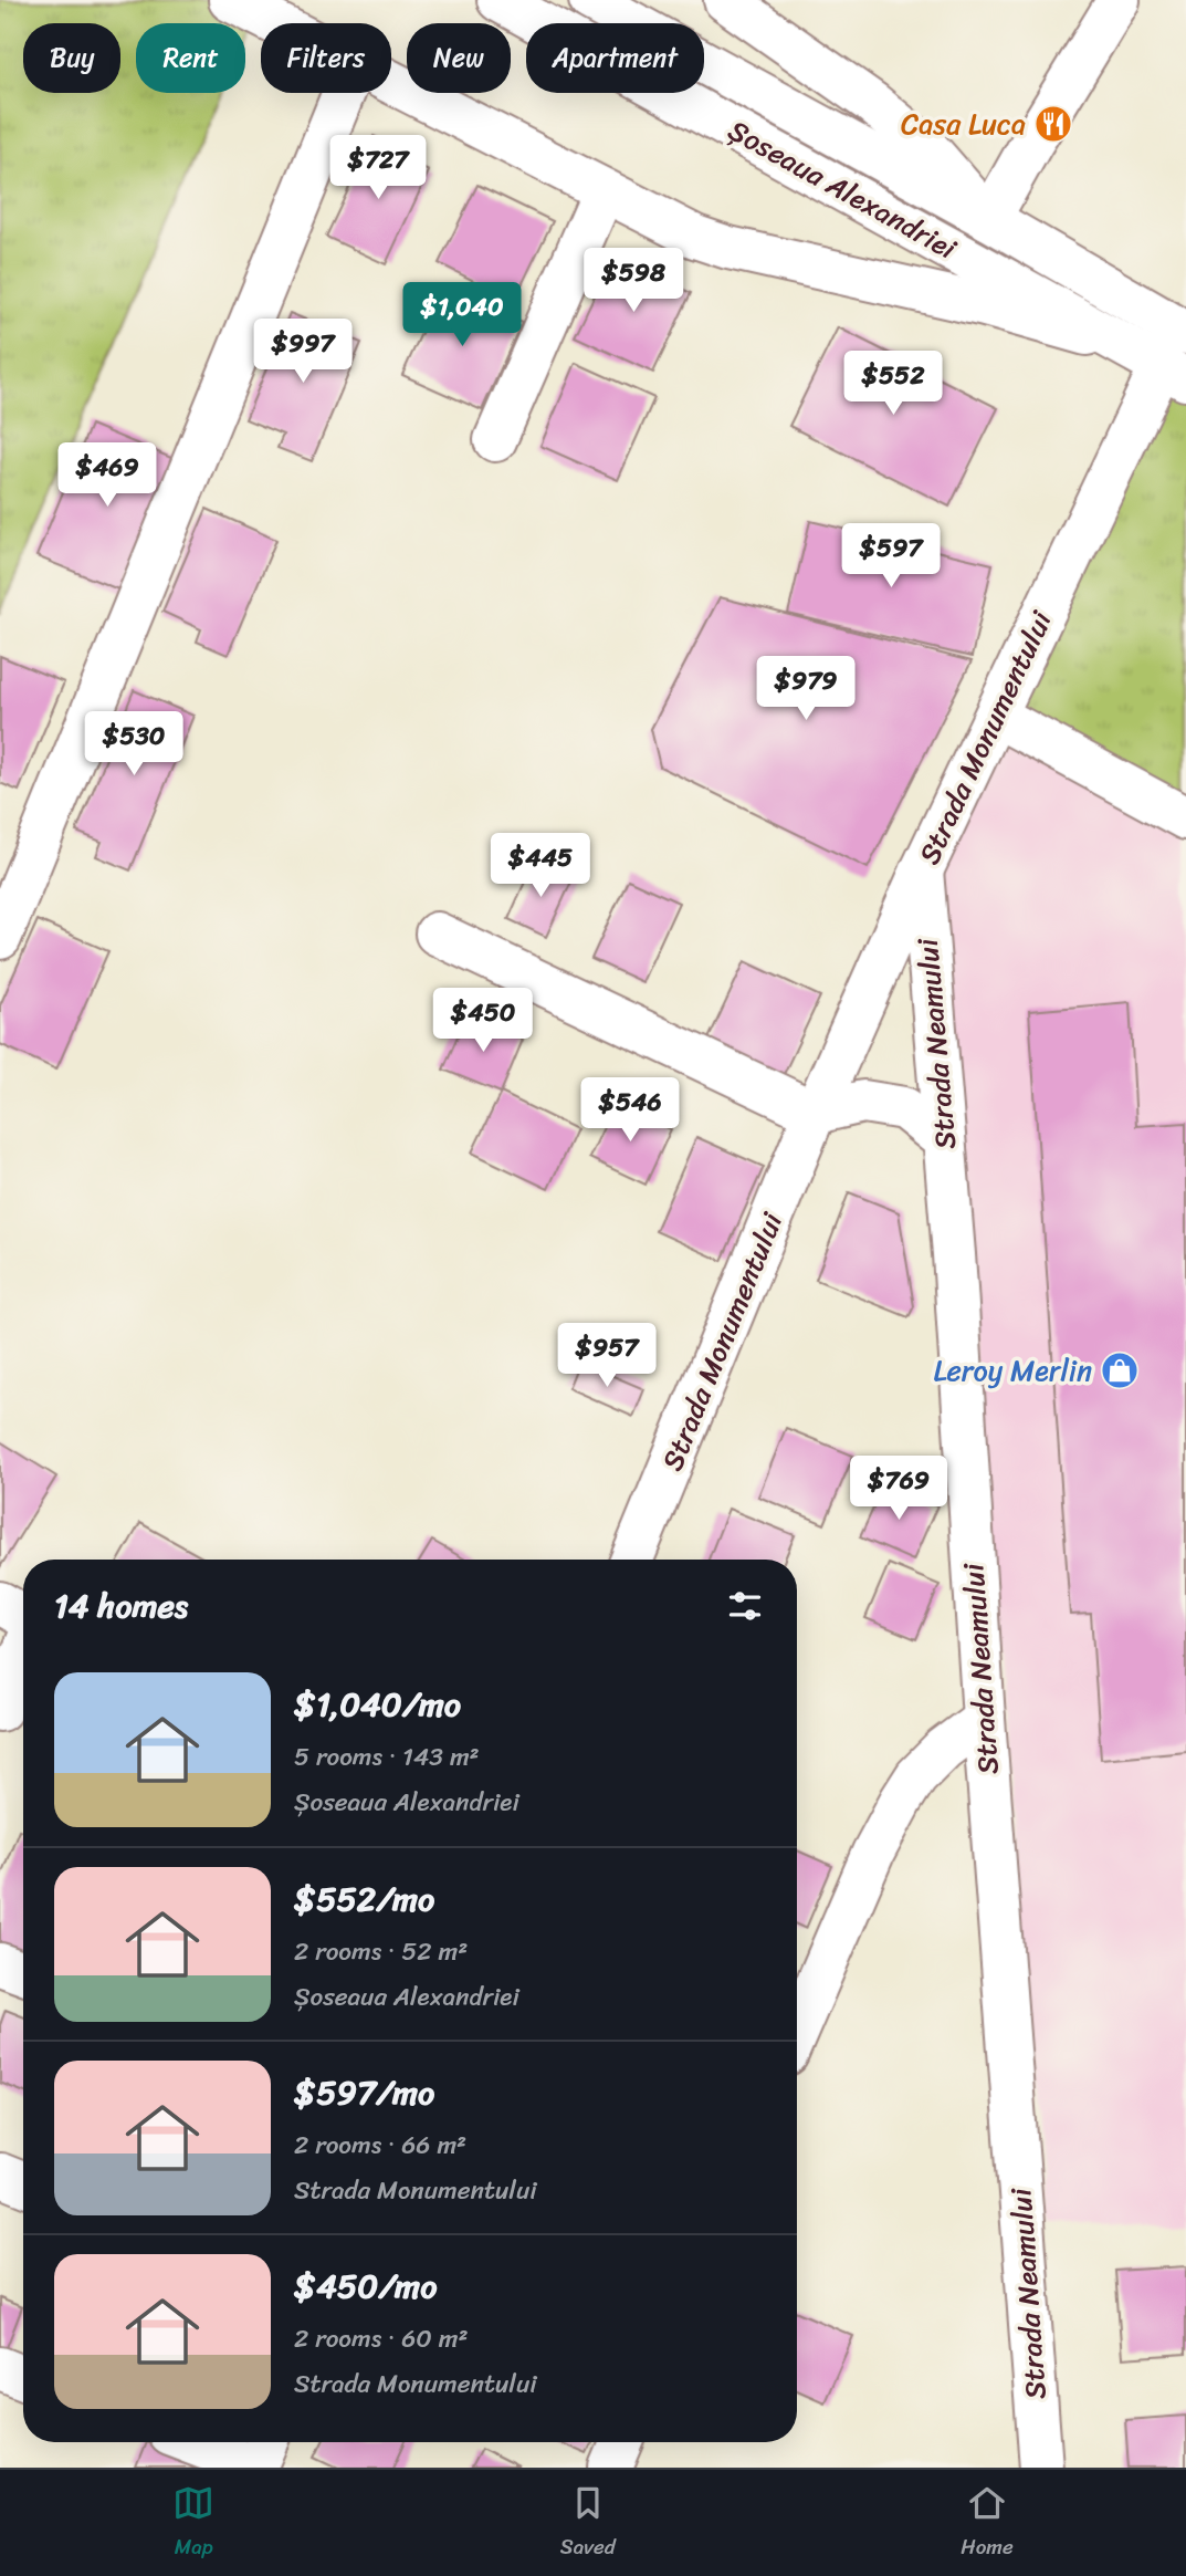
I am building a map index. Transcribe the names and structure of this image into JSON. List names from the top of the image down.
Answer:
{
  "streets": {
    "street": ["Șoseaua Alexandriei", "Strada Monumentului", "Strada Neamului"]
  },
  "crossings": [
    ["Șoseaua Alexandriei", "Strada Monumentului"],
    ["Strada Monumentului", "Strada Neamului"]
  ],
  "places": {
    "restaurant": ["Casa Luca"],
    "shop": ["Leroy Merlin"]
  },
  "page": {
    "chip": [
      "Buy",
      "Rent",
      "Filters",
      "New",
      "Apartment"
    ],
    "price": [
      "$727",
      "$598",
      "$1,040",
      "$997",
      "$552",
      "$469",
      "$597",
      "$979",
      "$530",
      "$445",
      "$450",
      "$546",
      "$957",
      "$769"
    ],
    "heading": "14 homes",
    "list": [
      {
        "name": "$1,040/mo",
        "note": "5 rooms · 143 m² · Șoseaua Alexandriei"
      },
      {
        "name": "$552/mo",
        "note": "2 rooms · 52 m² · Șoseaua Alexandriei"
      },
      {
        "name": "$597/mo",
        "note": "2 rooms · 66 m² · Strada Monumentului"
      },
      {
        "name": "$450/mo",
        "note": "2 rooms · 60 m² · Strada Monumentului"
      }
    ],
    "tabs": ["Map", "Saved", "Home"]
  }
}
